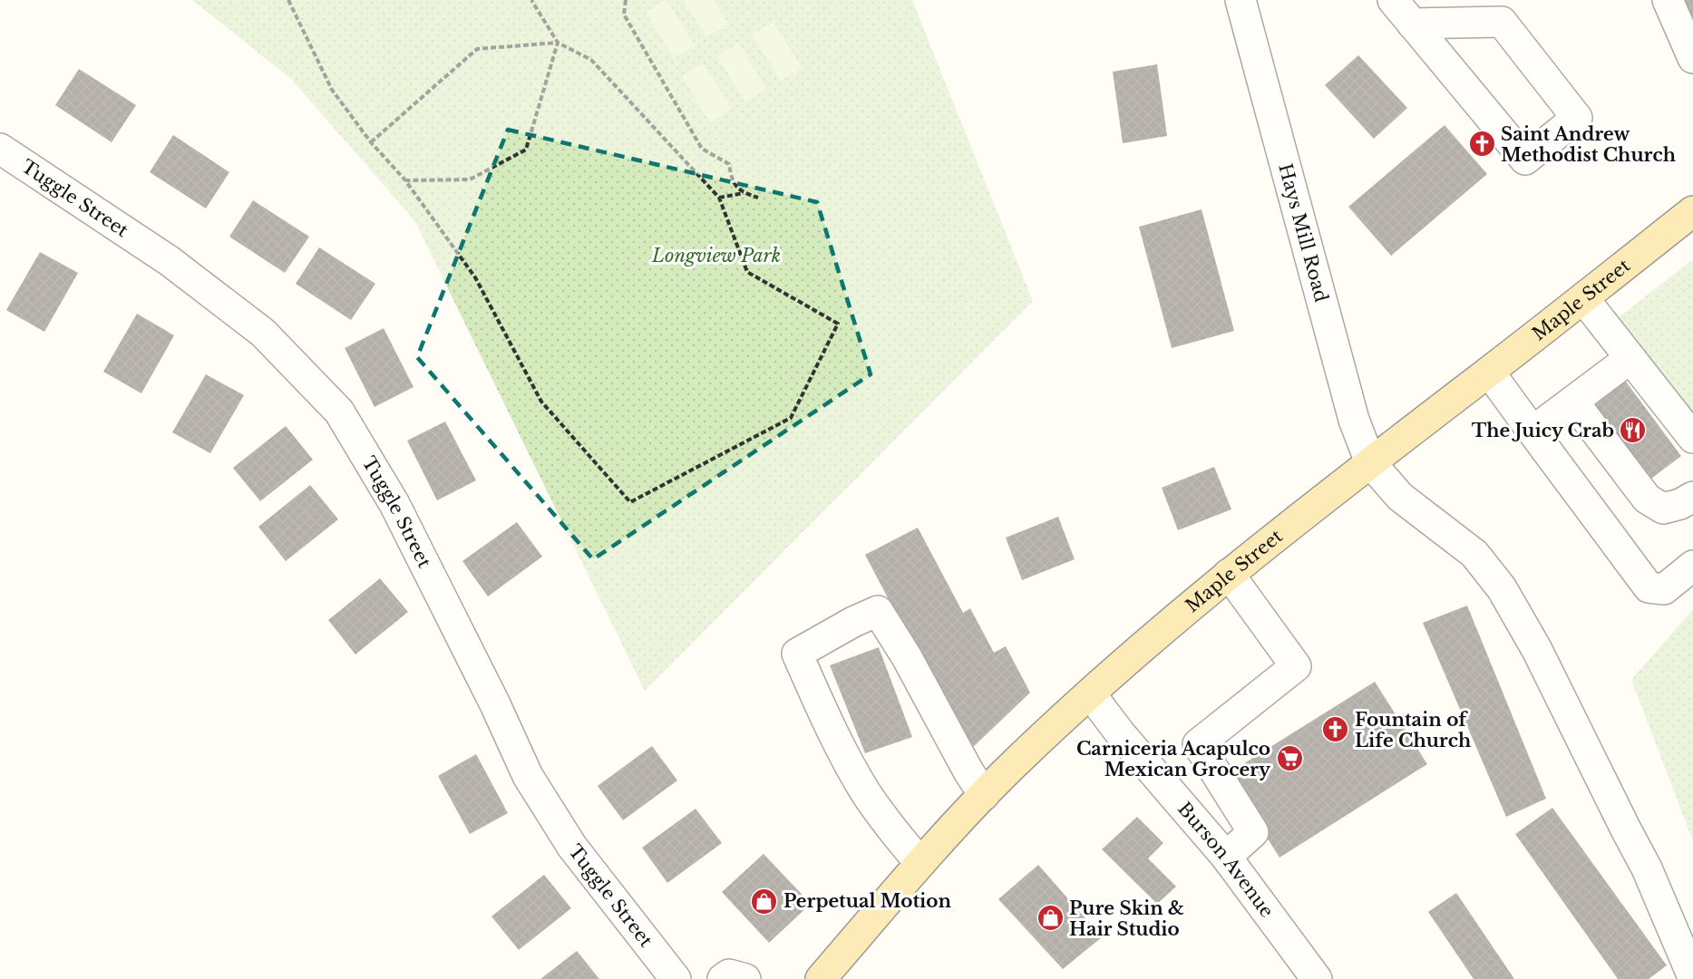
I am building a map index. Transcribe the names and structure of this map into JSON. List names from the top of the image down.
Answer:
{
  "streets": {
    "main road": ["Maple Street"],
    "street": ["Tuggle Street", "Hays Mill Road", "Burson Avenue"]
  },
  "crossings": [
    ["Hays Mill Road", "Maple Street"],
    ["Maple Street", "Burson Avenue"]
  ],
  "parks": ["Longview Park"],
  "places": {
    "church": ["Saint Andrew Methodist Church", "Fountain of Life Church"],
    "restaurant": ["The Juicy Crab"],
    "supermarket": ["Carniceria Acapulco Mexican Grocery"],
    "shop": ["Perpetual Motion", "Pure Skin & Hair Studio"]
  }
}
